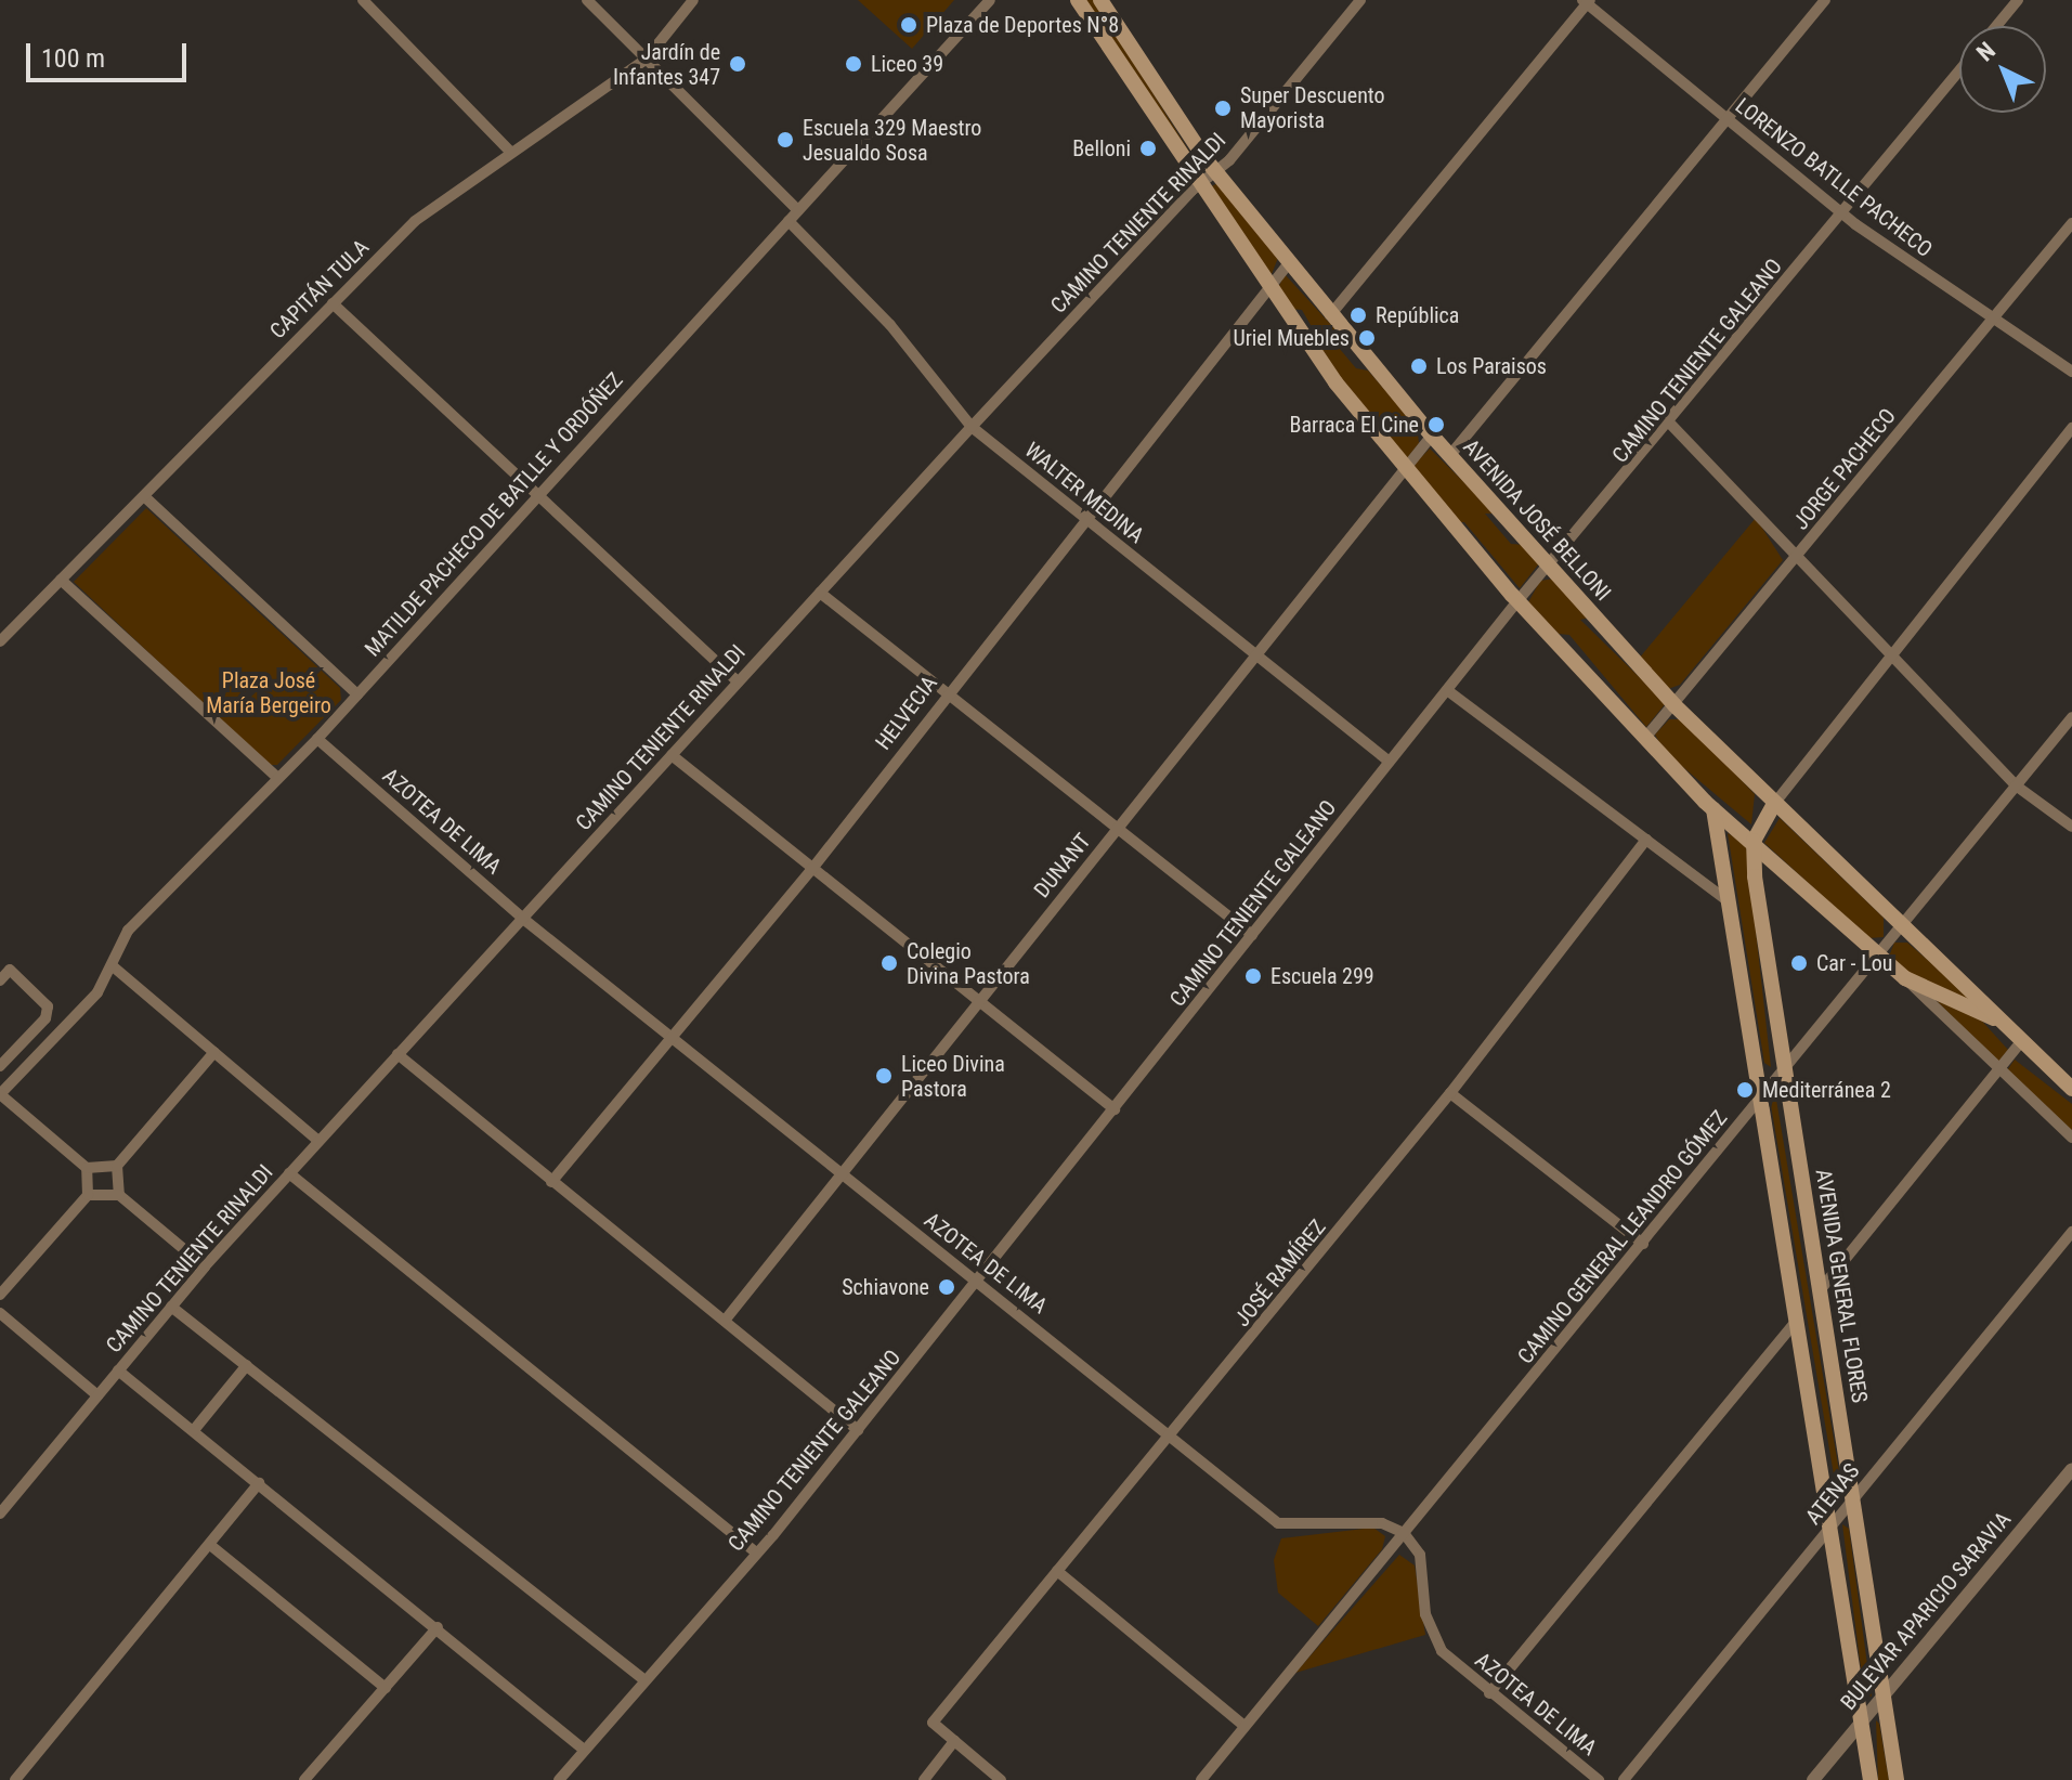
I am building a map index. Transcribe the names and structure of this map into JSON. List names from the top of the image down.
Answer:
{
  "streets": {
    "main road": ["AVENIDA JOSÉ BELLONI", "AVENIDA GENERAL FLORES"],
    "street": [
      "LORENZO BATLLE PACHECO",
      "CAMINO TENIENTE RINALDI",
      "CAPITÁN TULA",
      "CAMINO TENIENTE GALEANO",
      "JORGE PACHECO",
      "WALTER MEDINA",
      "MATILDE PACHECO DE BATLLE Y ORDÓÑEZ",
      "HELVECIA",
      "AZOTEA DE LIMA",
      "DUNANT",
      "CAMINO GENERAL LEANDRO GÓMEZ",
      "JOSÉ RAMÍREZ",
      "ATENAS",
      "BULEVAR APARICIO SARAVIA"
    ]
  },
  "crossings": [
    ["LORENZO BATLLE PACHECO", "CAMINO TENIENTE GALEANO"],
    ["LORENZO BATLLE PACHECO", "JORGE PACHECO"],
    ["CAMINO TENIENTE RINALDI", "WALTER MEDINA"],
    ["CAMINO TENIENTE RINALDI", "AVENIDA JOSÉ BELLONI"],
    ["CAMINO TENIENTE RINALDI", "AZOTEA DE LIMA"],
    ["CAMINO TENIENTE GALEANO", "WALTER MEDINA"],
    ["CAMINO TENIENTE GALEANO", "AVENIDA JOSÉ BELLONI"],
    ["CAMINO TENIENTE GALEANO", "AZOTEA DE LIMA"],
    ["JORGE PACHECO", "AVENIDA JOSÉ BELLONI"],
    ["WALTER MEDINA", "MATILDE PACHECO DE BATLLE Y ORDÓÑEZ"],
    ["WALTER MEDINA", "HELVECIA"],
    ["WALTER MEDINA", "DUNANT"],
    ["MATILDE PACHECO DE BATLLE Y ORDÓÑEZ", "AZOTEA DE LIMA"],
    ["AVENIDA JOSÉ BELLONI", "HELVECIA"],
    ["AVENIDA JOSÉ BELLONI", "DUNANT"],
    ["AVENIDA JOSÉ BELLONI", "CAMINO GENERAL LEANDRO GÓMEZ"],
    ["AVENIDA JOSÉ BELLONI", "AVENIDA GENERAL FLORES"],
    ["HELVECIA", "AZOTEA DE LIMA"],
    ["AZOTEA DE LIMA", "DUNANT"],
    ["AZOTEA DE LIMA", "CAMINO GENERAL LEANDRO GÓMEZ"],
    ["AZOTEA DE LIMA", "JOSÉ RAMÍREZ"],
    ["CAMINO GENERAL LEANDRO GÓMEZ", "AVENIDA GENERAL FLORES"],
    ["AVENIDA GENERAL FLORES", "ATENAS"],
    ["AVENIDA GENERAL FLORES", "BULEVAR APARICIO SARAVIA"]
  ],
  "parks": ["Plaza José María Bergeiro"],
  "places": [
    "Plaza de Deportes N°8",
    "Jardín de Infantes 347",
    "Liceo 39",
    "Super Descuento Mayorista",
    "Escuela 329 Maestro Jesualdo Sosa",
    "Belloni",
    "República",
    "Uriel Muebles",
    "Los Paraisos",
    "Barraca El Cine",
    "Colegio Divina Pastora",
    "Car - Lou",
    "Escuela 299",
    "Liceo Divina Pastora",
    "Mediterránea 2",
    "Schiavone"
  ],
  "scale_bar": "100 m",
  "north": "top left"
}
